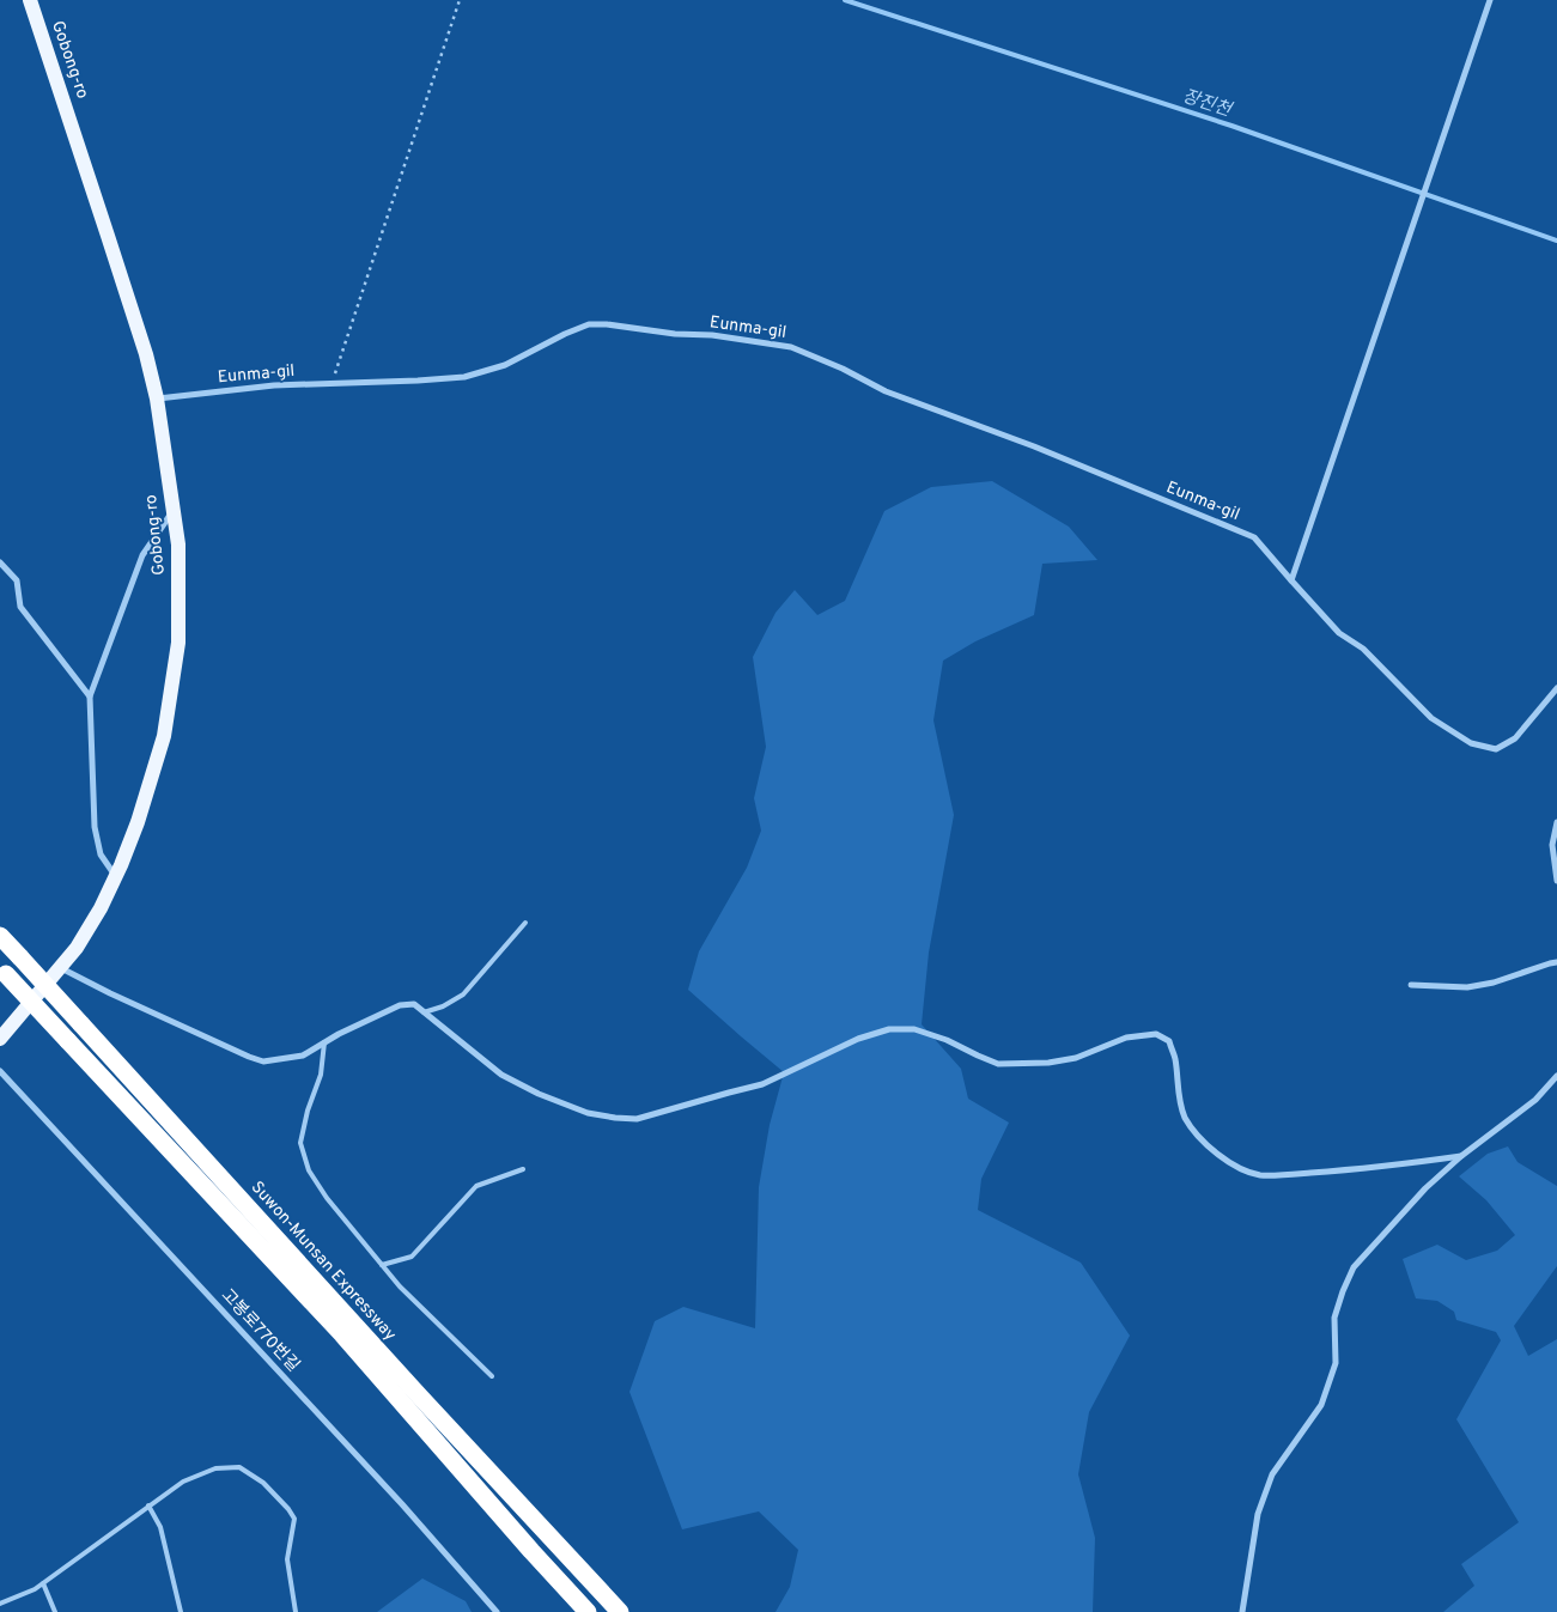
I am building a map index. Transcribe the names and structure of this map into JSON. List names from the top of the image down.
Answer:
{
  "streets": {
    "highway": ["Suwon-Munsan Expressway"],
    "main road": ["Gobong-ro"],
    "street": ["Eunma-gil", "고봉로770번길"]
  },
  "crossings": [
    ["Gobong-ro", "Eunma-gil"]
  ],
  "water": ["장진천"]
}
